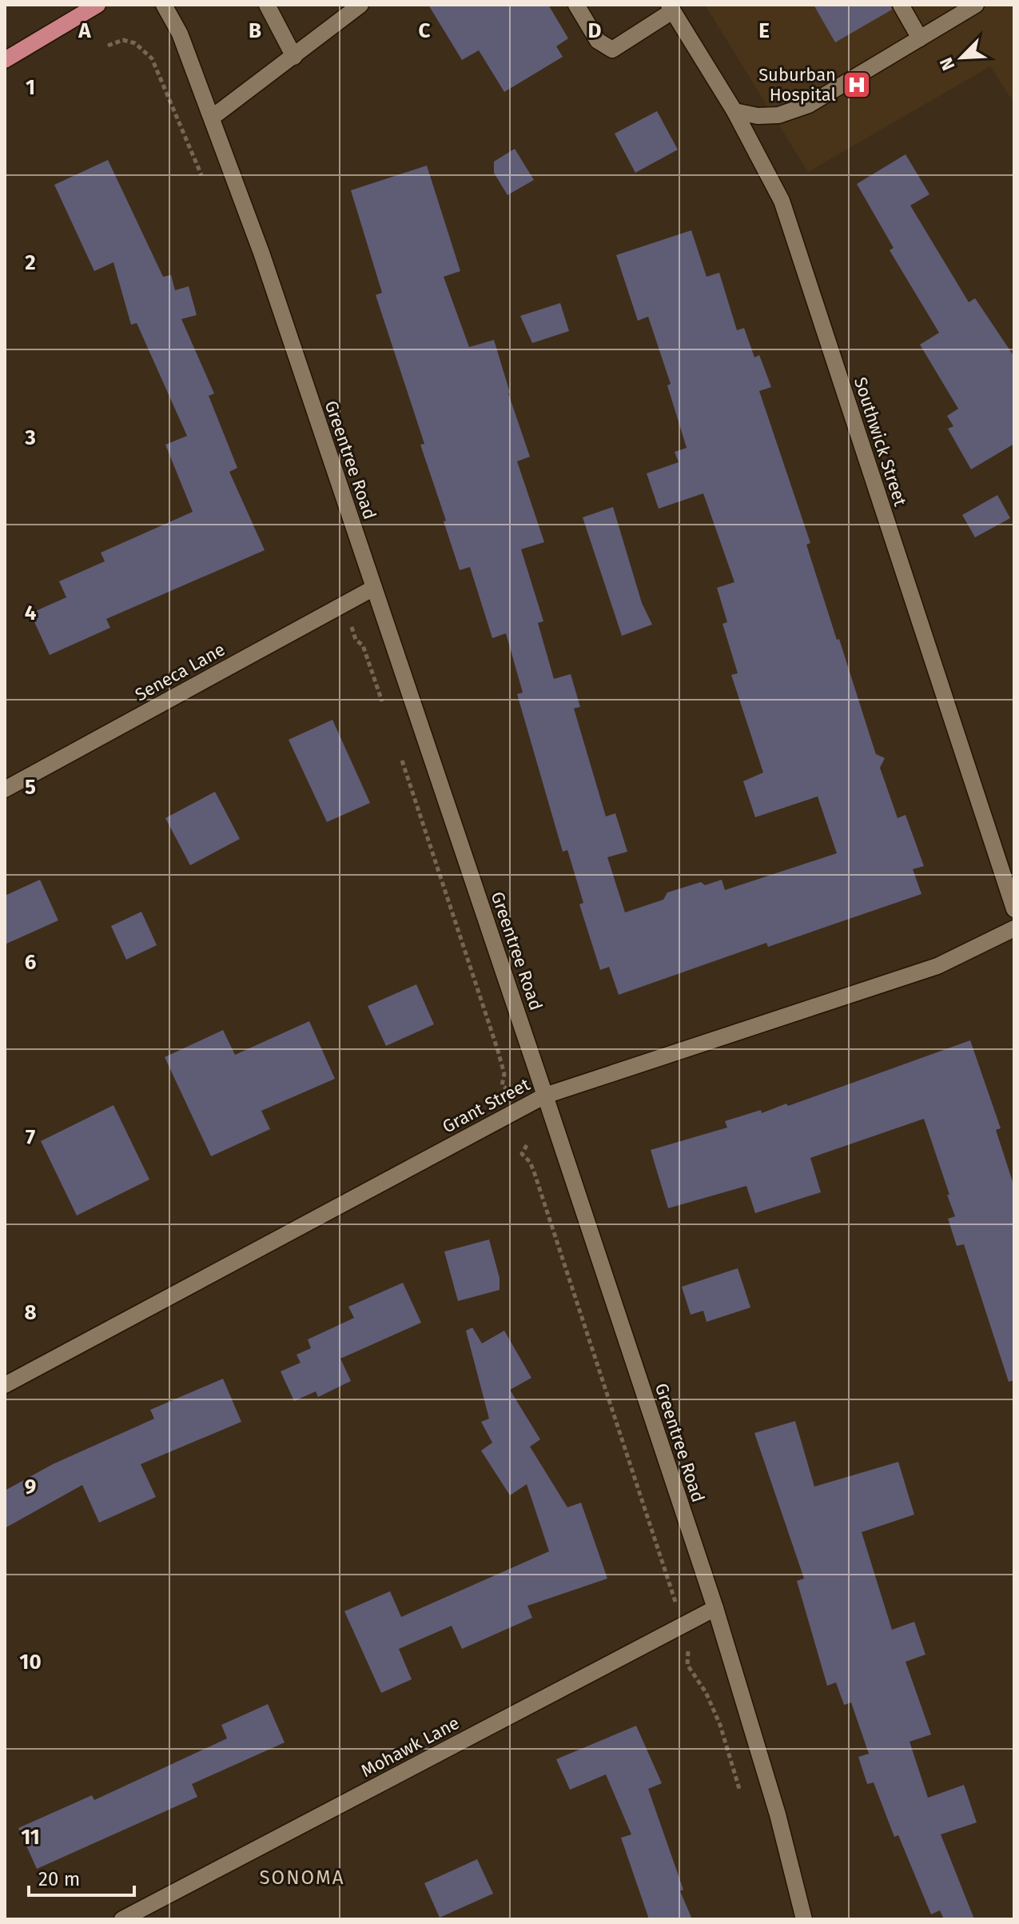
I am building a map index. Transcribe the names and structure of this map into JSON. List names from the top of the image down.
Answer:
{
  "streets": {
    "street": [
      "Southwick Street",
      "Greentree Road",
      "Seneca Lane",
      "Grant Street",
      "Mohawk Lane"
    ]
  },
  "crossings": [
    ["Greentree Road", "Seneca Lane"],
    ["Greentree Road", "Grant Street"],
    ["Greentree Road", "Mohawk Lane"]
  ],
  "districts": ["SONOMA"],
  "places": {
    "hospital": ["Suburban Hospital"]
  },
  "scale_bar": "20 m",
  "north": "bottom left",
  "grid": {
    "columns": [
      "A",
      "B",
      "C",
      "D",
      "E"
    ],
    "rows": [
      "1",
      "2",
      "3",
      "4",
      "5",
      "6",
      "7",
      "8",
      "9",
      "10",
      "11"
    ]
  }
}
